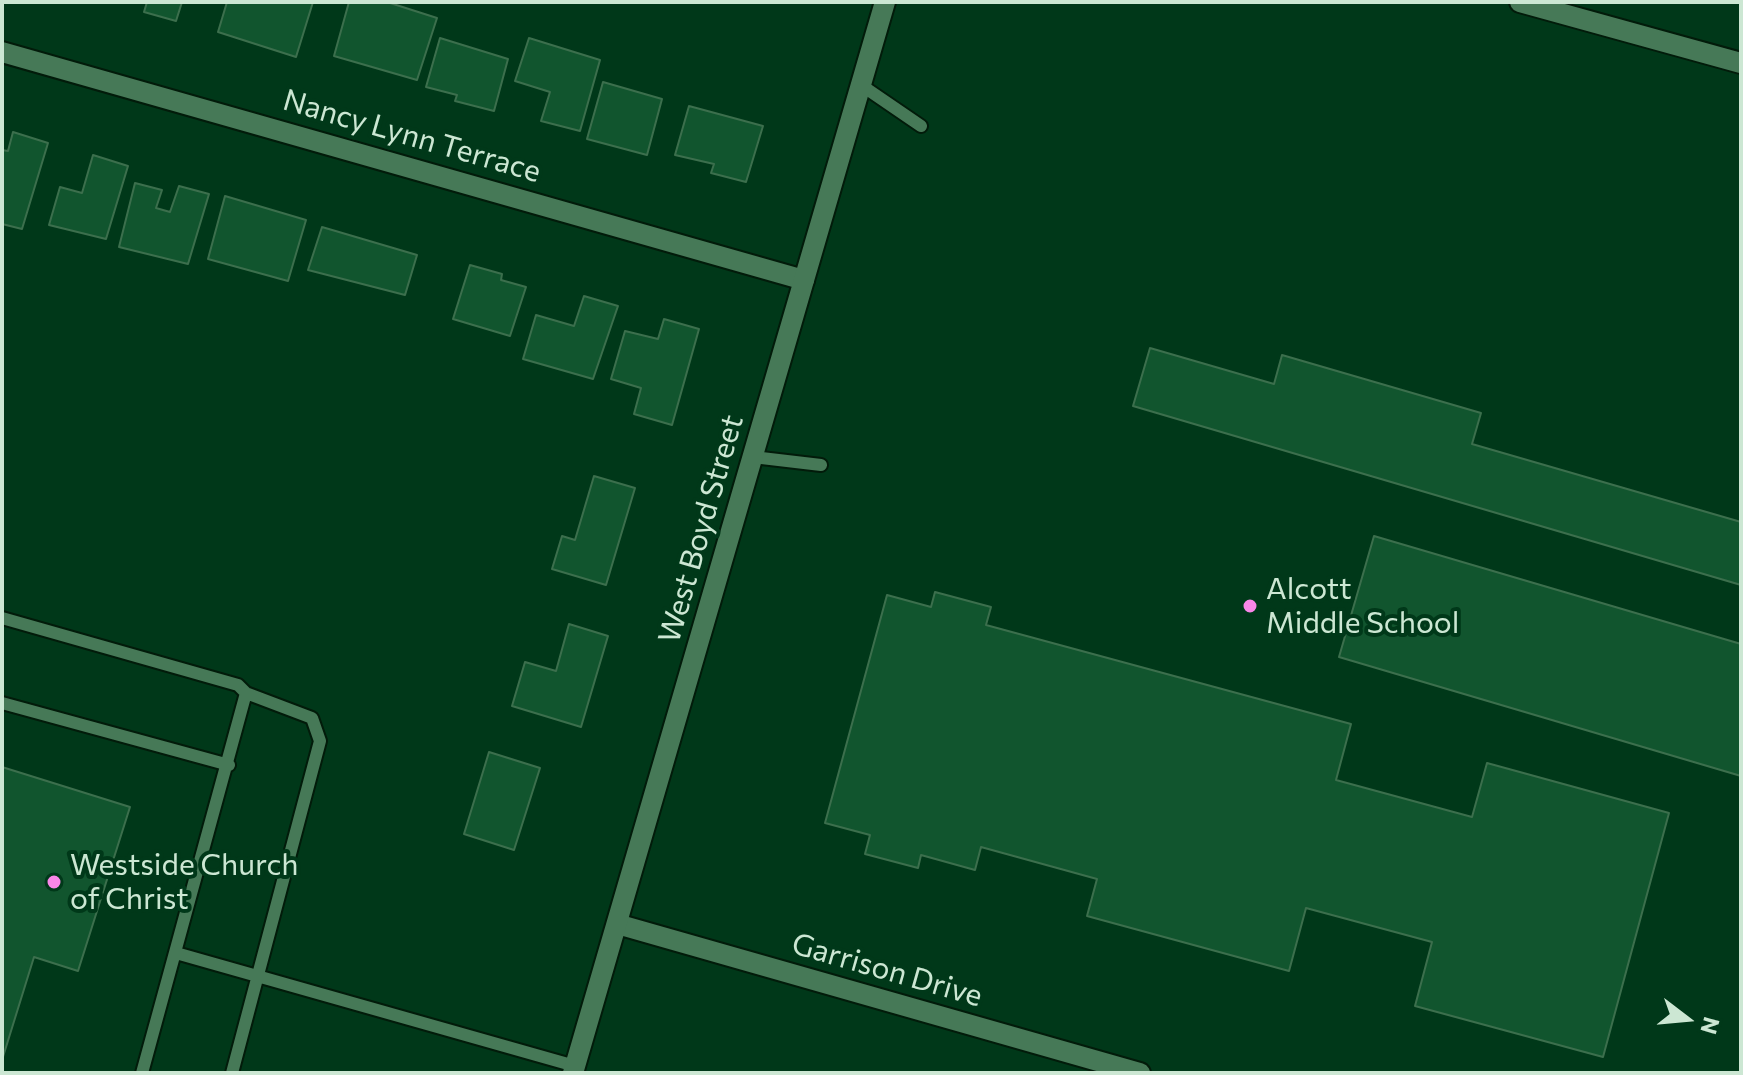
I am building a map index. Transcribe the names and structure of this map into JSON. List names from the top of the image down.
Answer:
{
  "streets": {
    "street": ["Nancy Lynn Terrace", "West Boyd Street", "Garrison Drive"]
  },
  "crossings": [
    ["Nancy Lynn Terrace", "West Boyd Street"],
    ["West Boyd Street", "Garrison Drive"]
  ],
  "places": ["Alcott Middle School", "Westside Church of Christ"],
  "north": "right"
}
